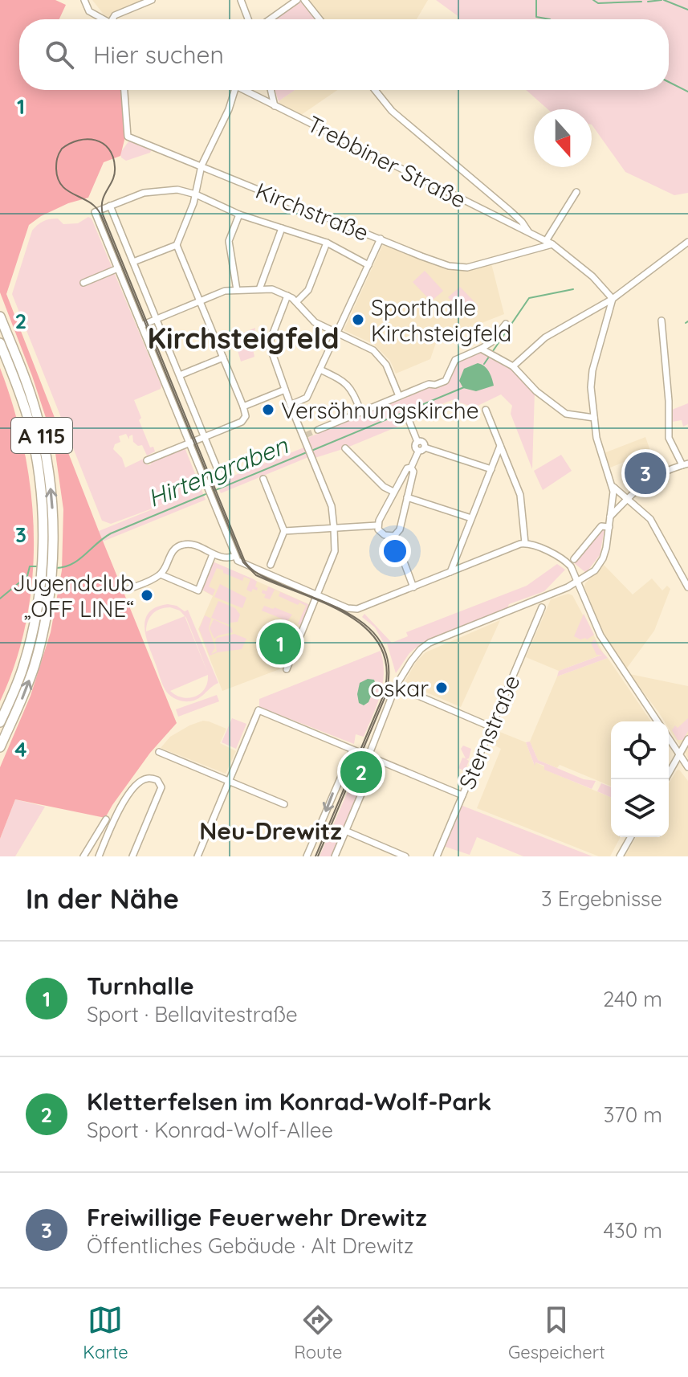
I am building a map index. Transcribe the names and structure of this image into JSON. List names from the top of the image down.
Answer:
{
  "streets": {
    "highway": ["A 115"],
    "street": ["Trebbiner Straße", "Kirchstraße", "Sternstraße"]
  },
  "crossings": [
    ["Trebbiner Straße", "Kirchstraße"]
  ],
  "districts": ["Kirchsteigfeld", "Neu-Drewitz"],
  "water": ["Hirtengraben"],
  "places": [
    "Sporthalle Kirchsteigfeld",
    "Versöhnungskirche",
    "Jugendclub „OFF LINE“",
    "oskar"
  ],
  "north": "bottom",
  "page": {
    "search": "Hier suchen",
    "pins": ["3", "1", "2"],
    "heading": ["In der Nähe", "3 Ergebnisse"],
    "list": [
      {
        "mark": "1",
        "name": "Turnhalle",
        "note": "Sport · Bellavitestraße",
        "value": "240 m"
      },
      {
        "mark": "2",
        "name": "Kletterfelsen im Konrad-Wolf-Park",
        "note": "Sport · Konrad-Wolf-Allee",
        "value": "370 m"
      },
      {
        "mark": "3",
        "name": "Freiwillige Feuerwehr Drewitz",
        "note": "Öffentliches Gebäude · Alt Drewitz",
        "value": "430 m"
      }
    ],
    "nav": ["Karte", "Route", "Gespeichert"]
  },
  "grid": {
    "rows": [
      "1",
      "2",
      "3",
      "4"
    ]
  }
}
